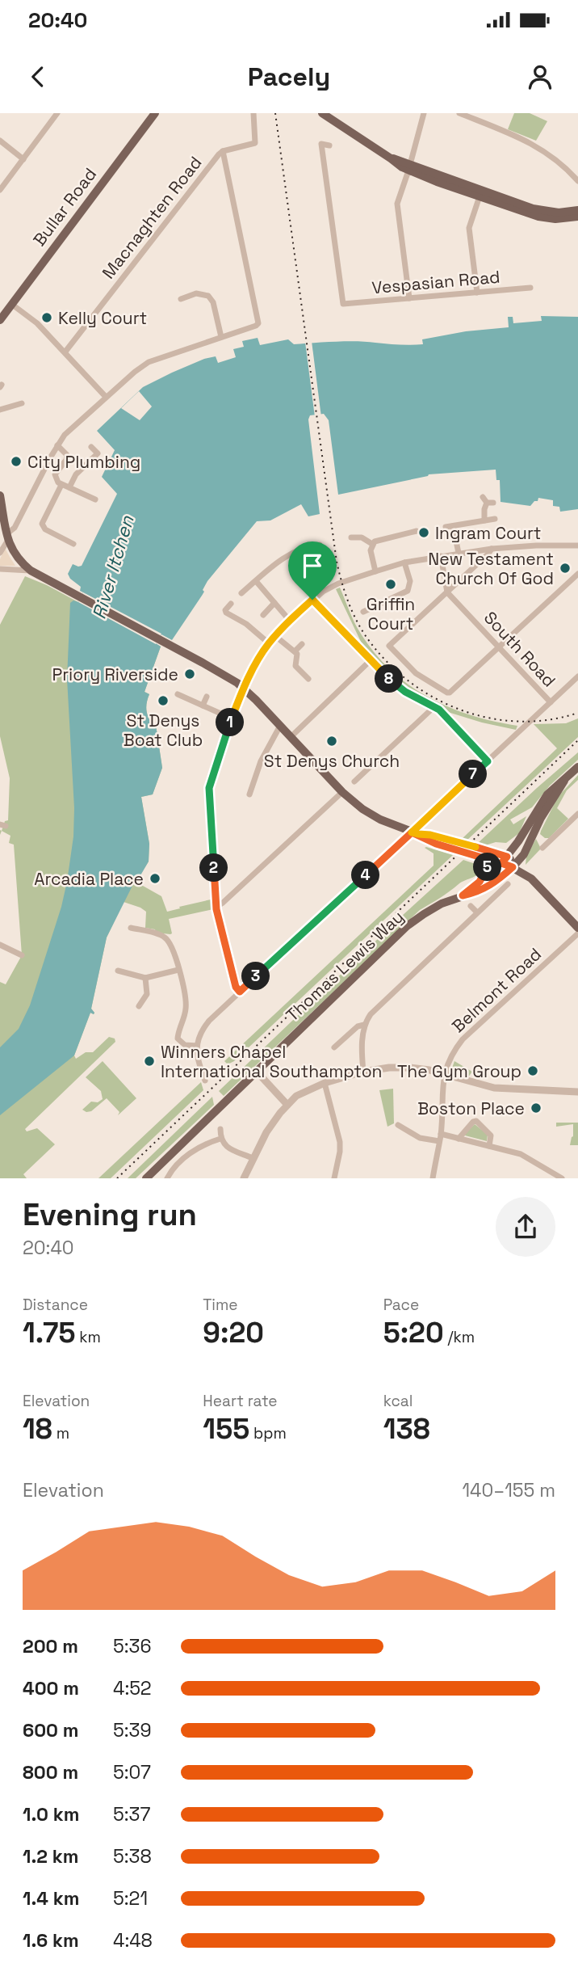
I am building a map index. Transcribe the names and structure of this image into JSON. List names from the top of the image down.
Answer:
{
  "streets": {
    "main road": ["Bullar Road", "Thomas Lewis Way"],
    "street": [
      "Macnaghten Road",
      "Vespasian Road",
      "South Road",
      "Belmont Road"
    ]
  },
  "water": ["River Itchen"],
  "places": [
    "Kelly Court",
    "City Plumbing",
    "Ingram Court",
    "New Testament Church Of God",
    "Griffin Court",
    "Priory Riverside",
    "St Denys Boat Club",
    "St Denys Church",
    "Arcadia Place",
    "Winners Chapel International Southampton",
    "The Gym Group",
    "Boston Place"
  ],
  "page": {
    "status": "20:40",
    "header": "Pacely",
    "pins": [
      "8",
      "1",
      "7",
      "5",
      "2",
      "4",
      "3"
    ],
    "heading": ["Evening run", "20:40"],
    "stats": [
      ["Distance", "1.75 km"],
      ["Time", "9:20"],
      ["Pace", "5:20 /km"],
      ["Elevation", "18 m"],
      ["Heart rate", "155 bpm"],
      ["kcal", "138"]
    ],
    "chart": ["Elevation", "140–155 m"],
    "list": [
      {
        "name": "200 m",
        "note": "5:36"
      },
      {
        "name": "400 m",
        "note": "4:52"
      },
      {
        "name": "600 m",
        "note": "5:39"
      },
      {
        "name": "800 m",
        "note": "5:07"
      },
      {
        "name": "1.0 km",
        "note": "5:37"
      },
      {
        "name": "1.2 km",
        "note": "5:38"
      },
      {
        "name": "1.4 km",
        "note": "5:21"
      },
      {
        "name": "1.6 km",
        "note": "4:48"
      }
    ]
  }
}
